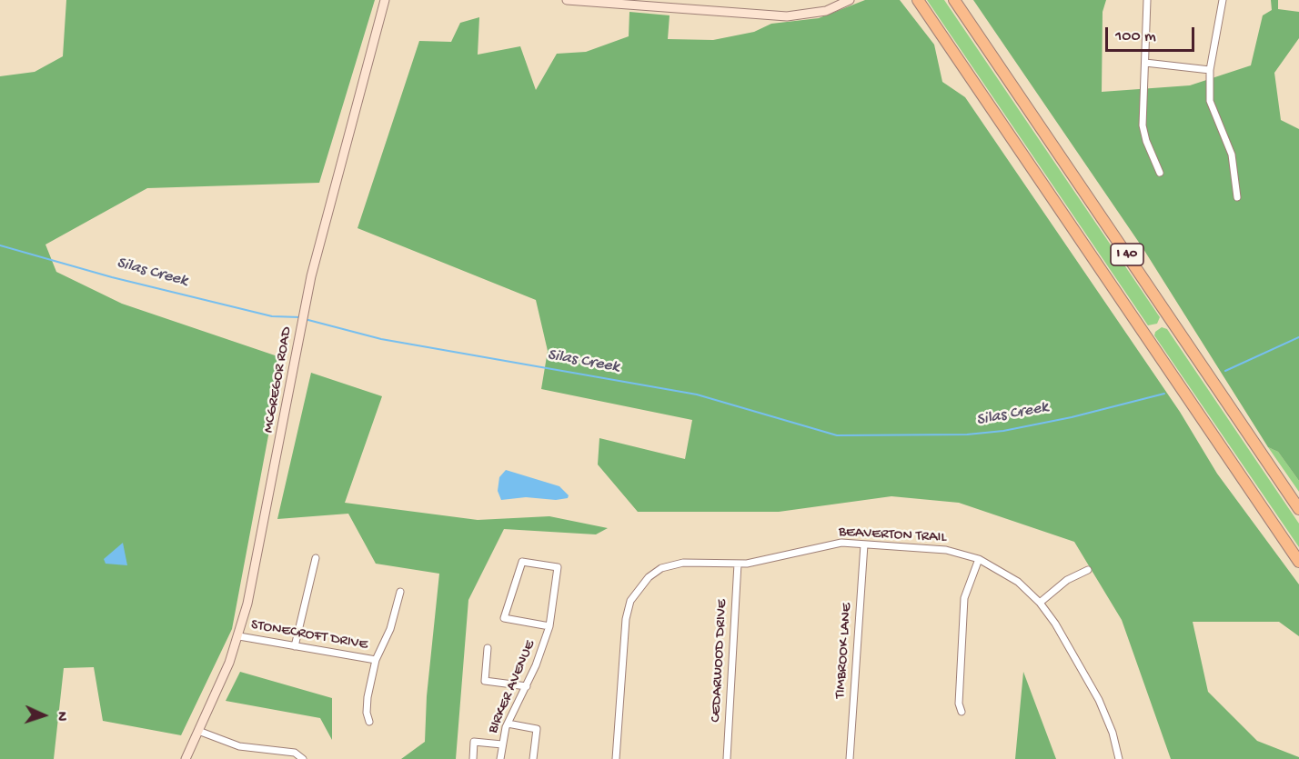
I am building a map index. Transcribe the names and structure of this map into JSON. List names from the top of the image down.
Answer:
{
  "streets": {
    "highway": ["I 40"],
    "street": [
      "MCGREGOR ROAD",
      "BEAVERTON TRAIL",
      "STONECROFT DRIVE",
      "TIMBROOK LANE",
      "CEDARWOOD DRIVE",
      "BIRKER AVENUE"
    ]
  },
  "crossings": [
    ["MCGREGOR ROAD", "STONECROFT DRIVE"],
    ["BEAVERTON TRAIL", "TIMBROOK LANE"],
    ["BEAVERTON TRAIL", "CEDARWOOD DRIVE"]
  ],
  "water": ["Silas Creek"],
  "scale_bar": "100 m",
  "north": "right"
}
